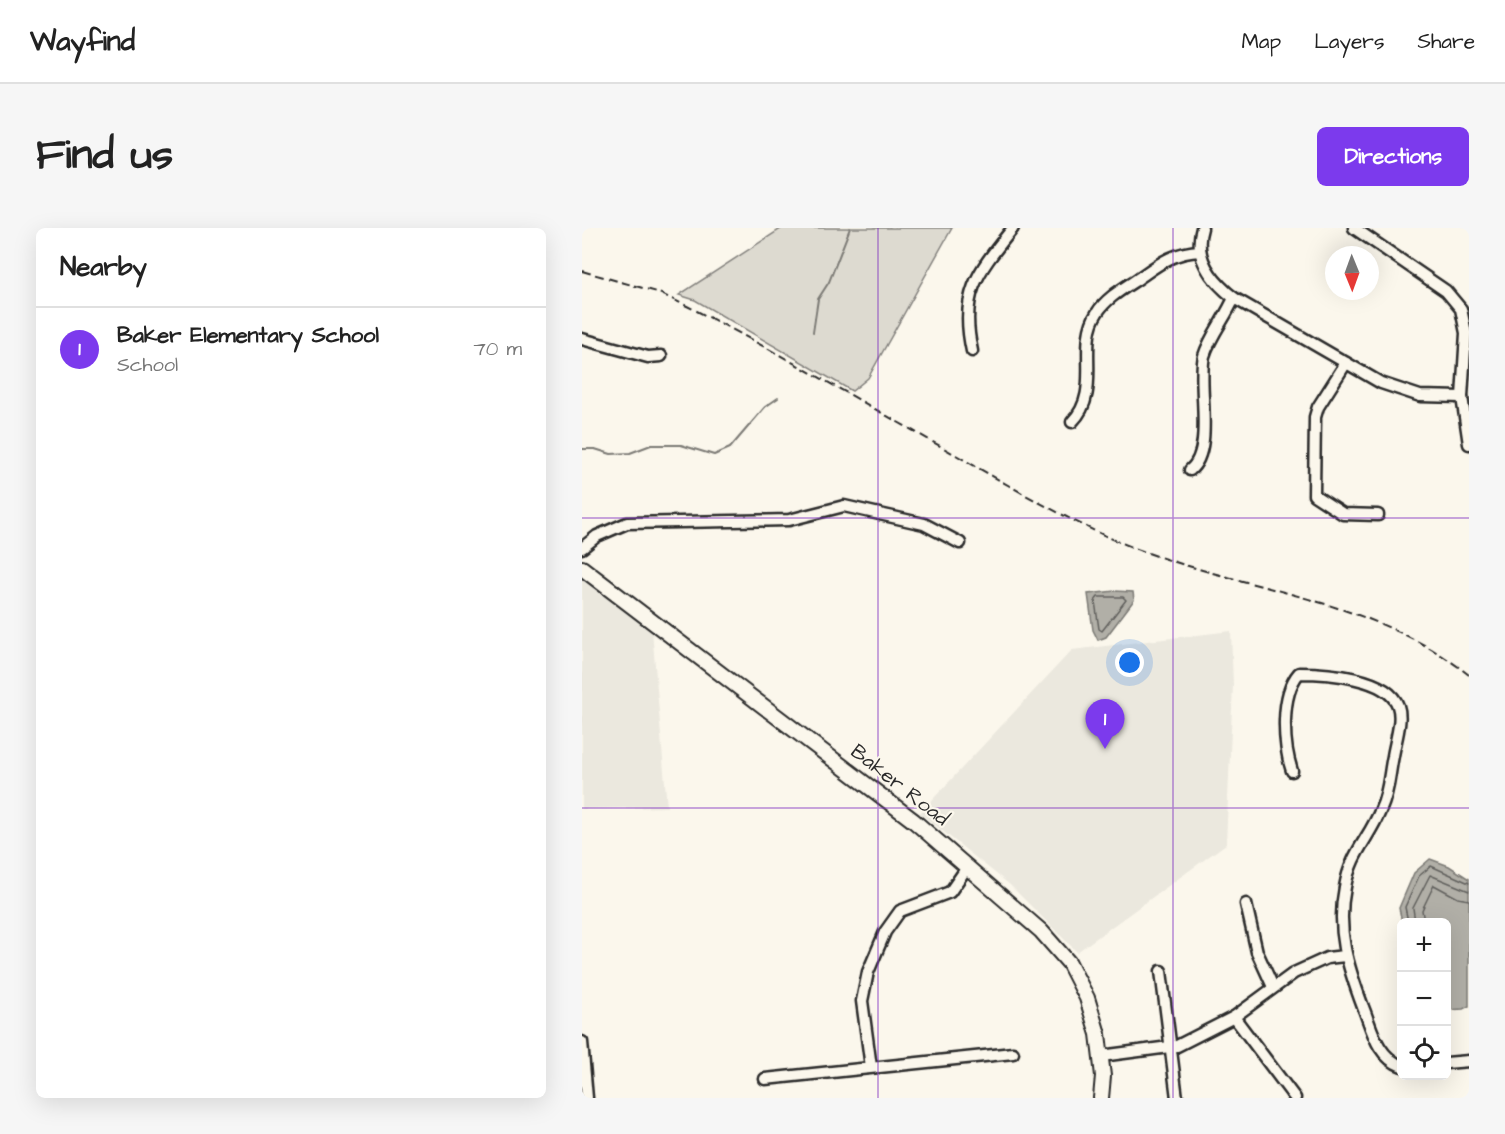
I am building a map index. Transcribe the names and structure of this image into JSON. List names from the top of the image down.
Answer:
{
  "streets": {
    "main road": ["Baker Road"]
  },
  "north": "bottom",
  "page": {
    "header": "Wayfind",
    "nav": ["Map", "Layers", "Share"],
    "title": "Find us",
    "buttons": "Directions",
    "heading": "Nearby",
    "list": [
      {
        "mark": "1",
        "name": "Baker Elementary School",
        "note": "School",
        "value": "70 m"
      }
    ],
    "pins": "1",
    "map_buttons": ["+", "−"]
  }
}
